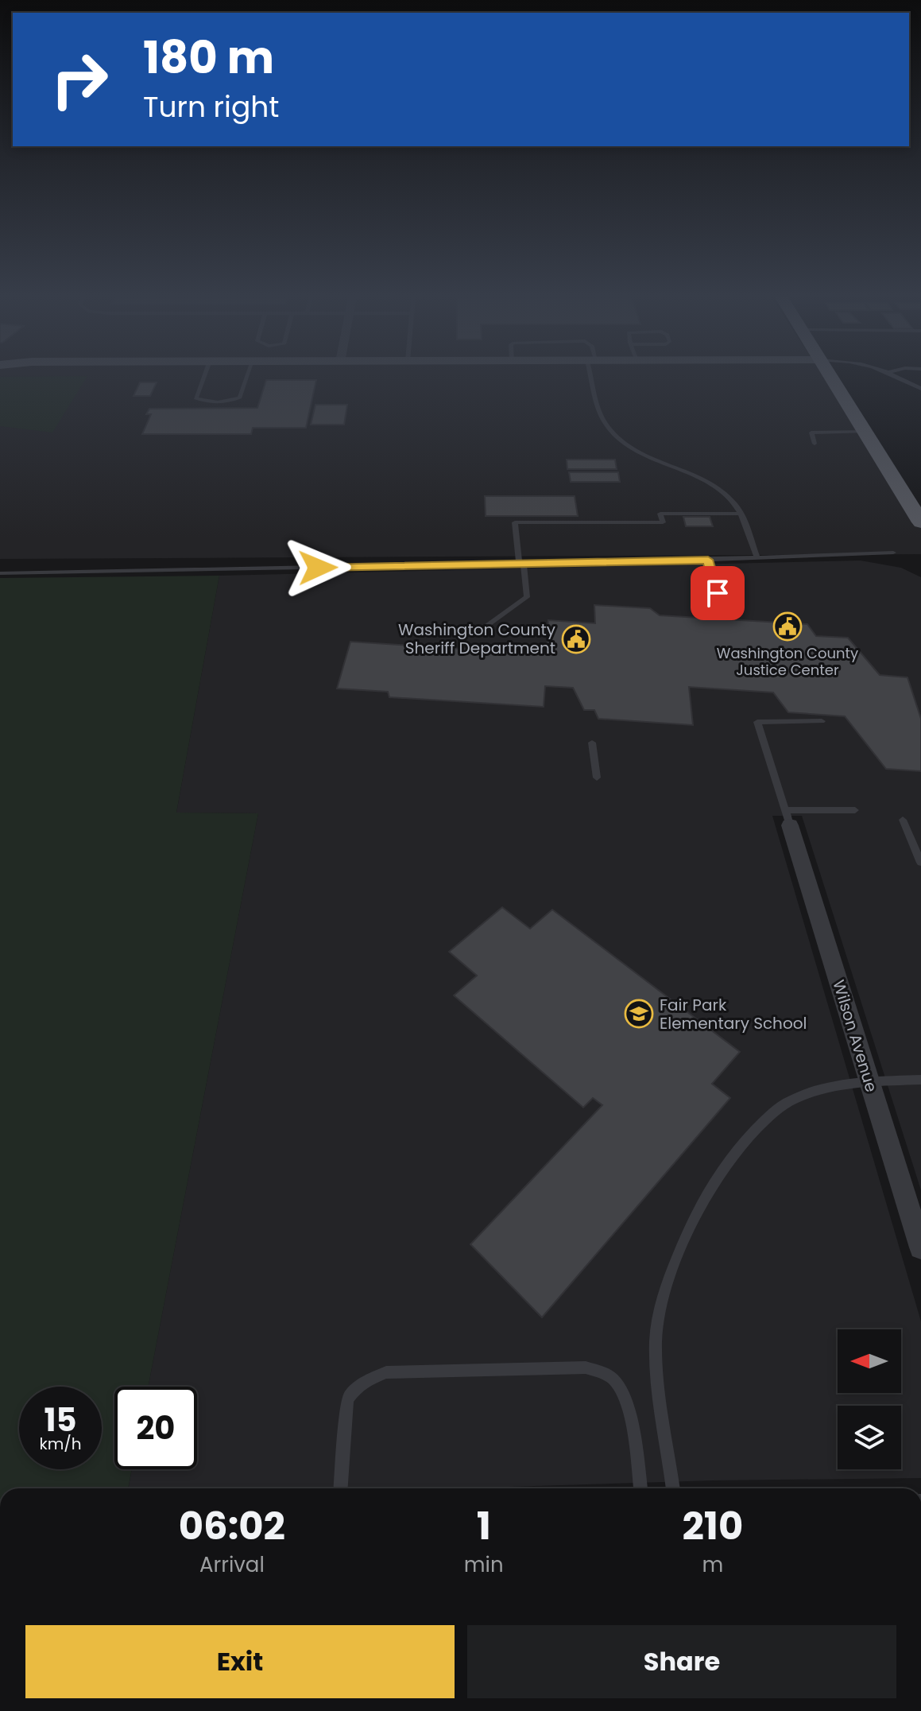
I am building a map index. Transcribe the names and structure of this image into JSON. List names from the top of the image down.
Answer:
{
  "streets": {
    "street": ["Wilson Avenue"]
  },
  "places": {
    "public building": ["Washington County Justice Center", "Washington County Sheriff Department"],
    "school or university": ["Fair Park Elementary School"]
  },
  "north": "left",
  "page": {
    "turn": ["180 m", "Turn right"],
    "speed": "15 km/h",
    "limit": "20",
    "eta": [
      "06:02",
      "Arrival",
      "1",
      "min",
      "210",
      "m"
    ],
    "buttons": ["Exit", "Share"]
  }
}
